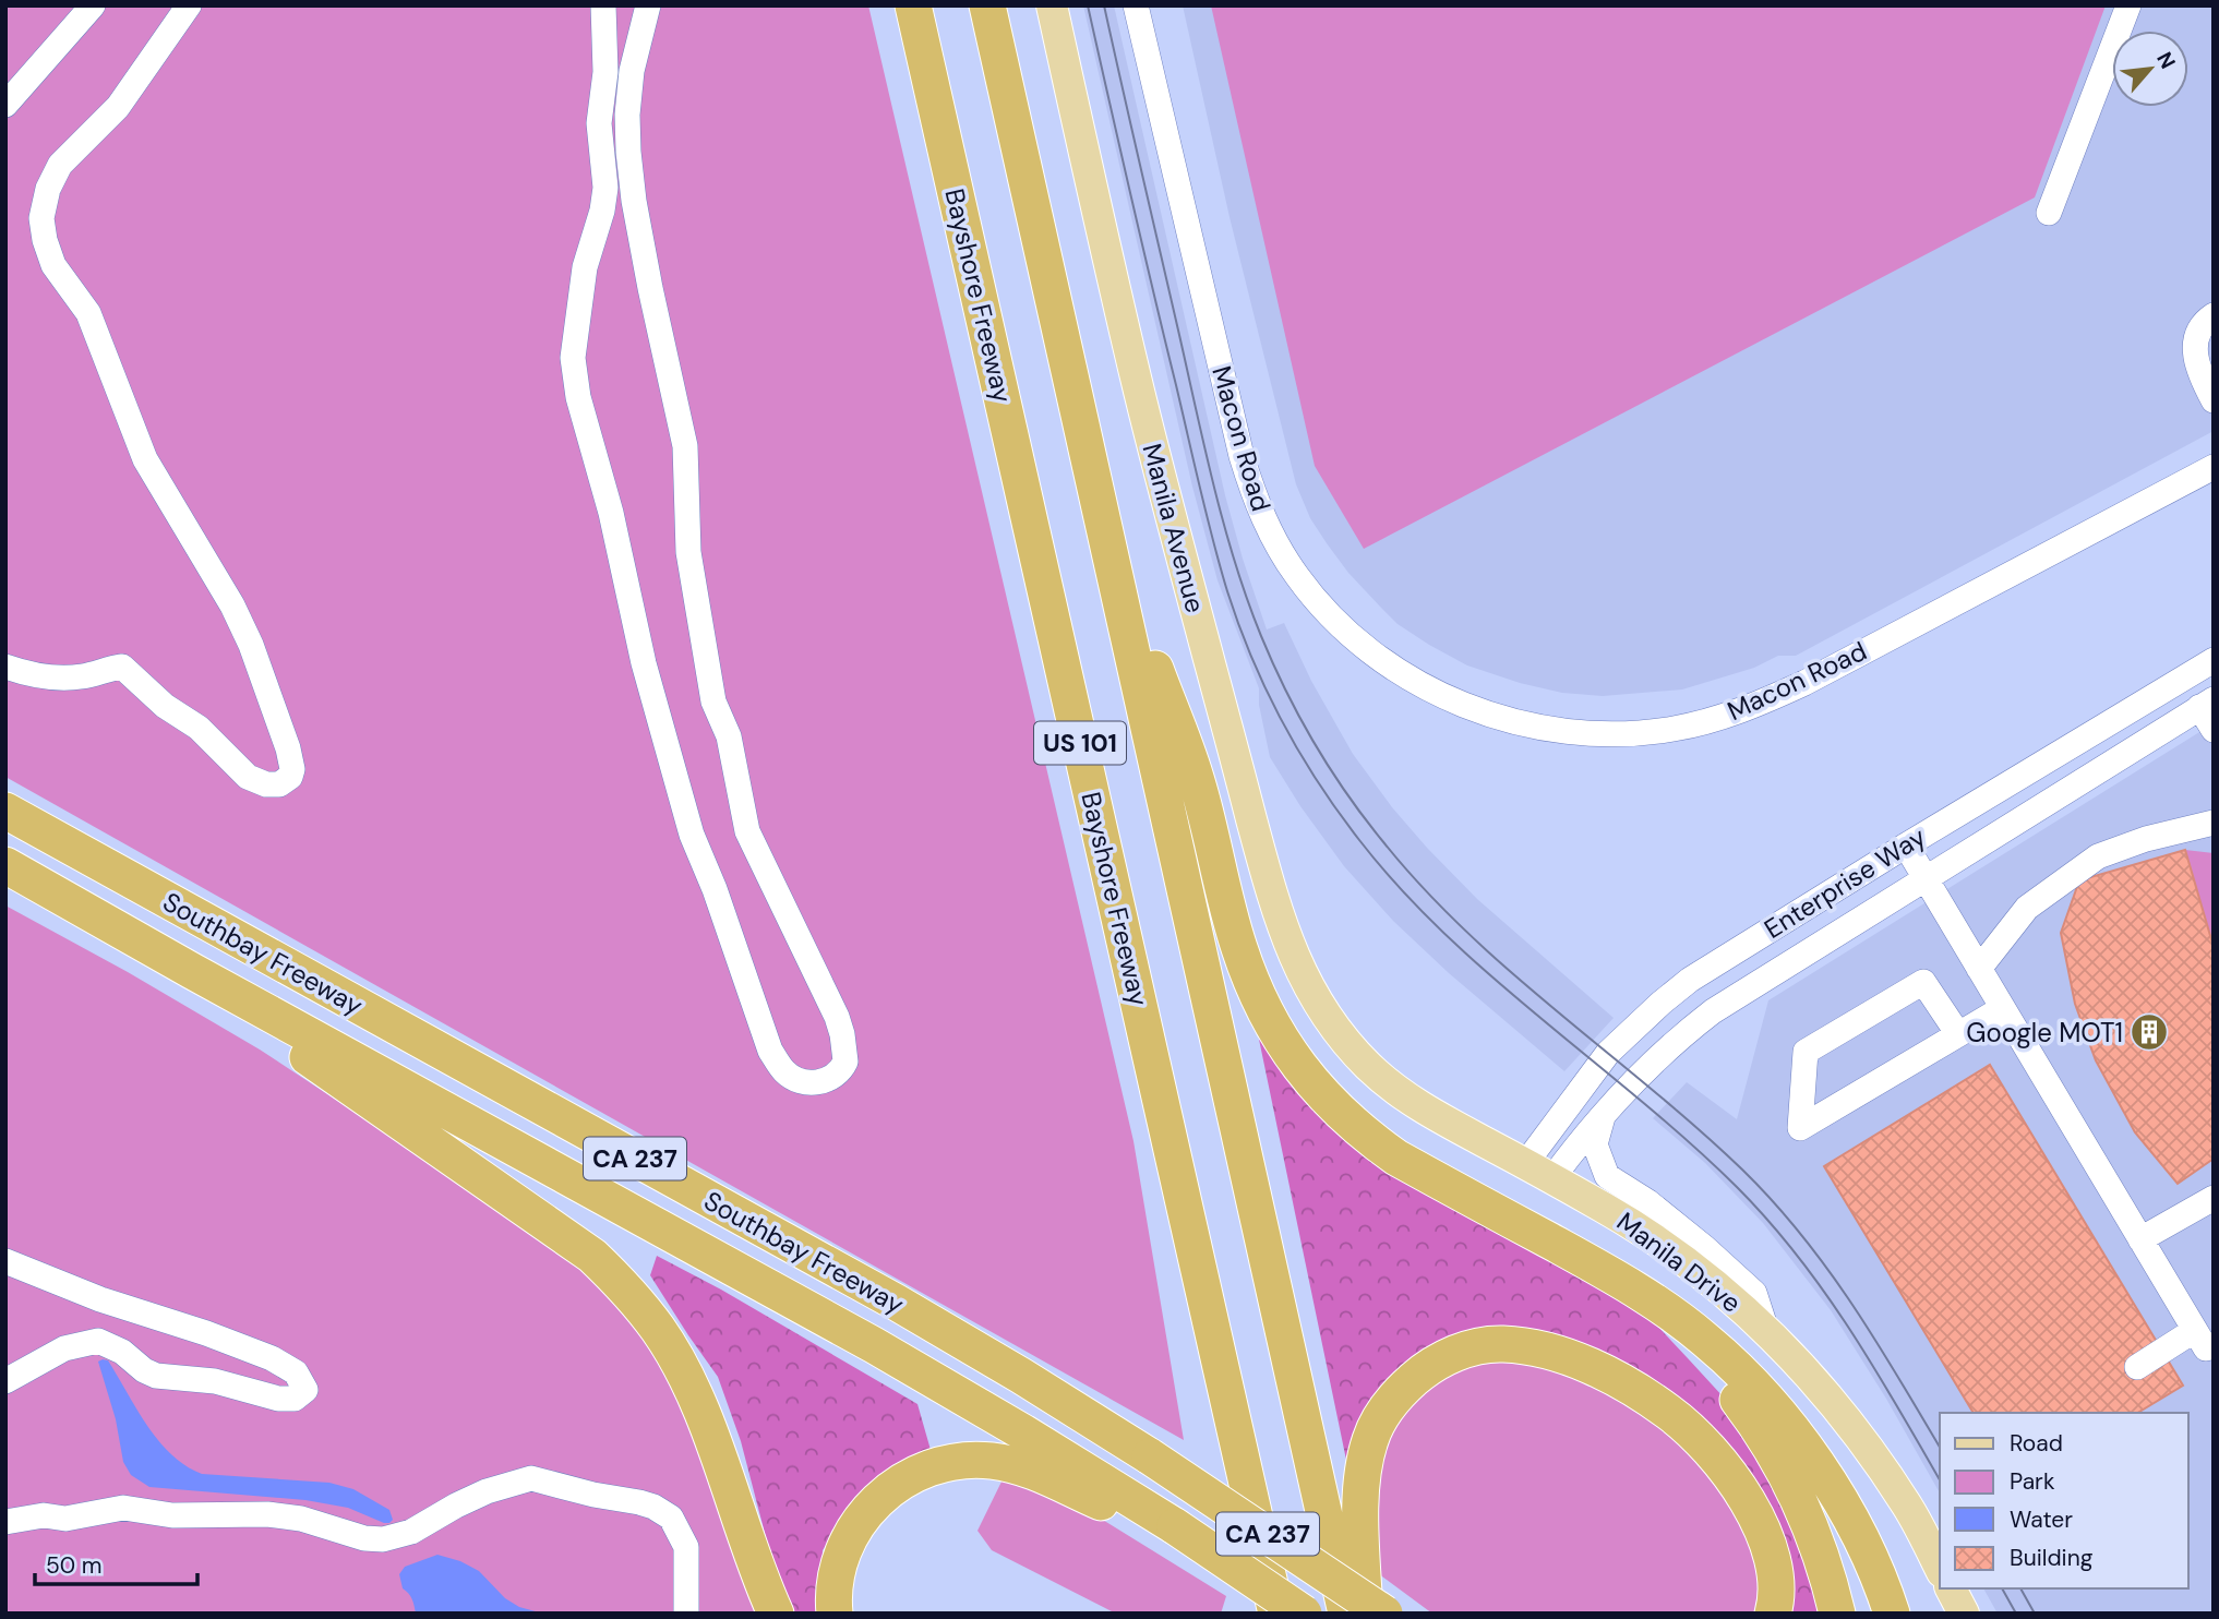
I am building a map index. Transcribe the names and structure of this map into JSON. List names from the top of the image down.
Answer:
{
  "streets": {
    "highway": [
      "Bayshore Freeway",
      "US 101",
      "Southbay Freeway",
      "CA 237"
    ],
    "main road": ["Manila Avenue", "Manila Drive"],
    "street": ["Macon Road", "Enterprise Way"]
  },
  "crossings": [
    ["Manila Avenue", "Manila Drive"],
    ["Enterprise Way", "Manila Drive"]
  ],
  "places": {
    "building": ["Google MOT1"]
  },
  "legend": [
    "Road",
    "Park",
    "Water",
    "Building"
  ],
  "scale_bar": "50 m",
  "north": "top right"
}
